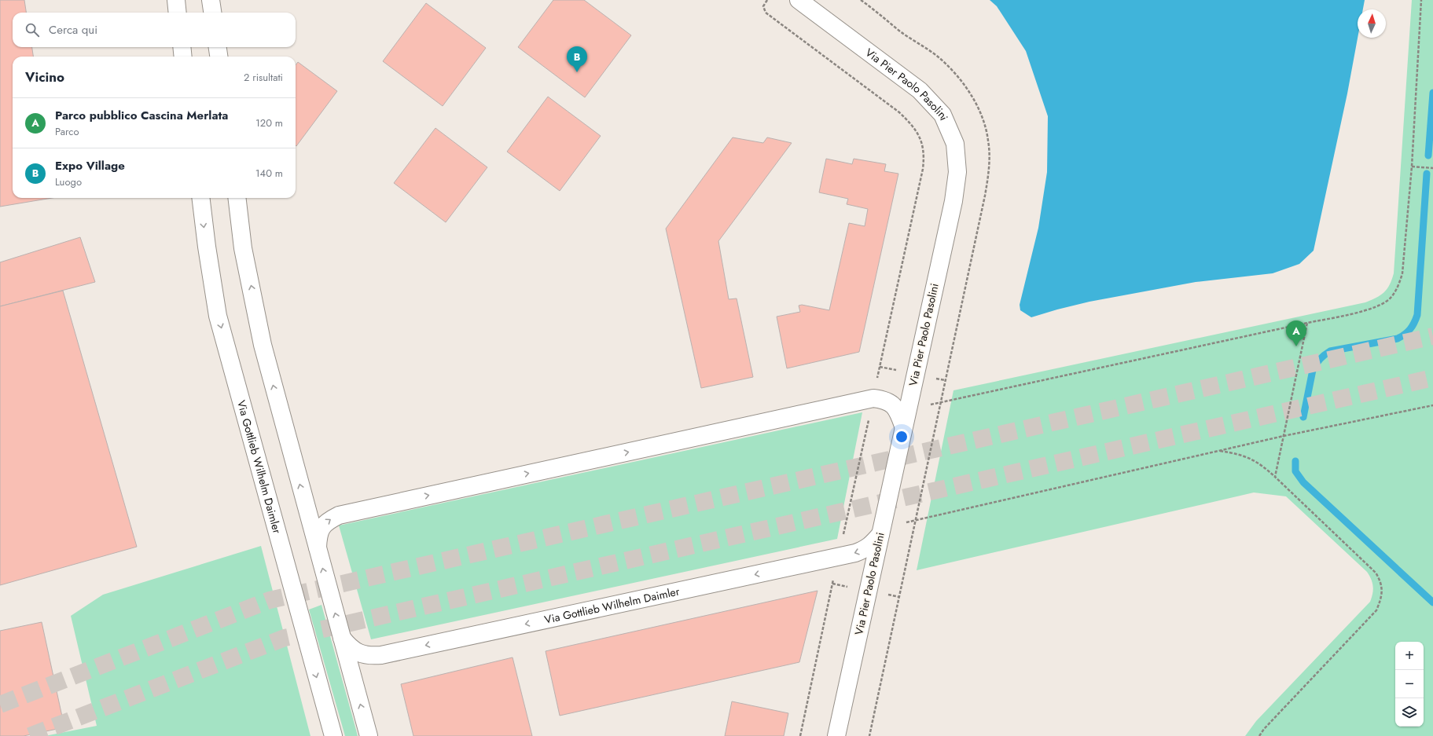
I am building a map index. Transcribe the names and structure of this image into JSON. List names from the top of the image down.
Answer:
{
  "streets": {
    "street": ["Via Pier Paolo Pasolini", "Via Gottlieb Wilhelm Daimler"]
  },
  "crossings": [
    ["Via Pier Paolo Pasolini", "Via Gottlieb Wilhelm Daimler"]
  ],
  "north": "top",
  "page": {
    "search": "Cerca qui",
    "pins": ["B", "A"],
    "heading": ["Vicino", "2 risultati"],
    "list": [
      {
        "mark": "A",
        "name": "Parco pubblico Cascina Merlata",
        "note": "Parco",
        "value": "120 m"
      },
      {
        "mark": "B",
        "name": "Expo Village",
        "note": "Luogo",
        "value": "140 m"
      }
    ],
    "map_buttons": ["+", "−"]
  }
}
